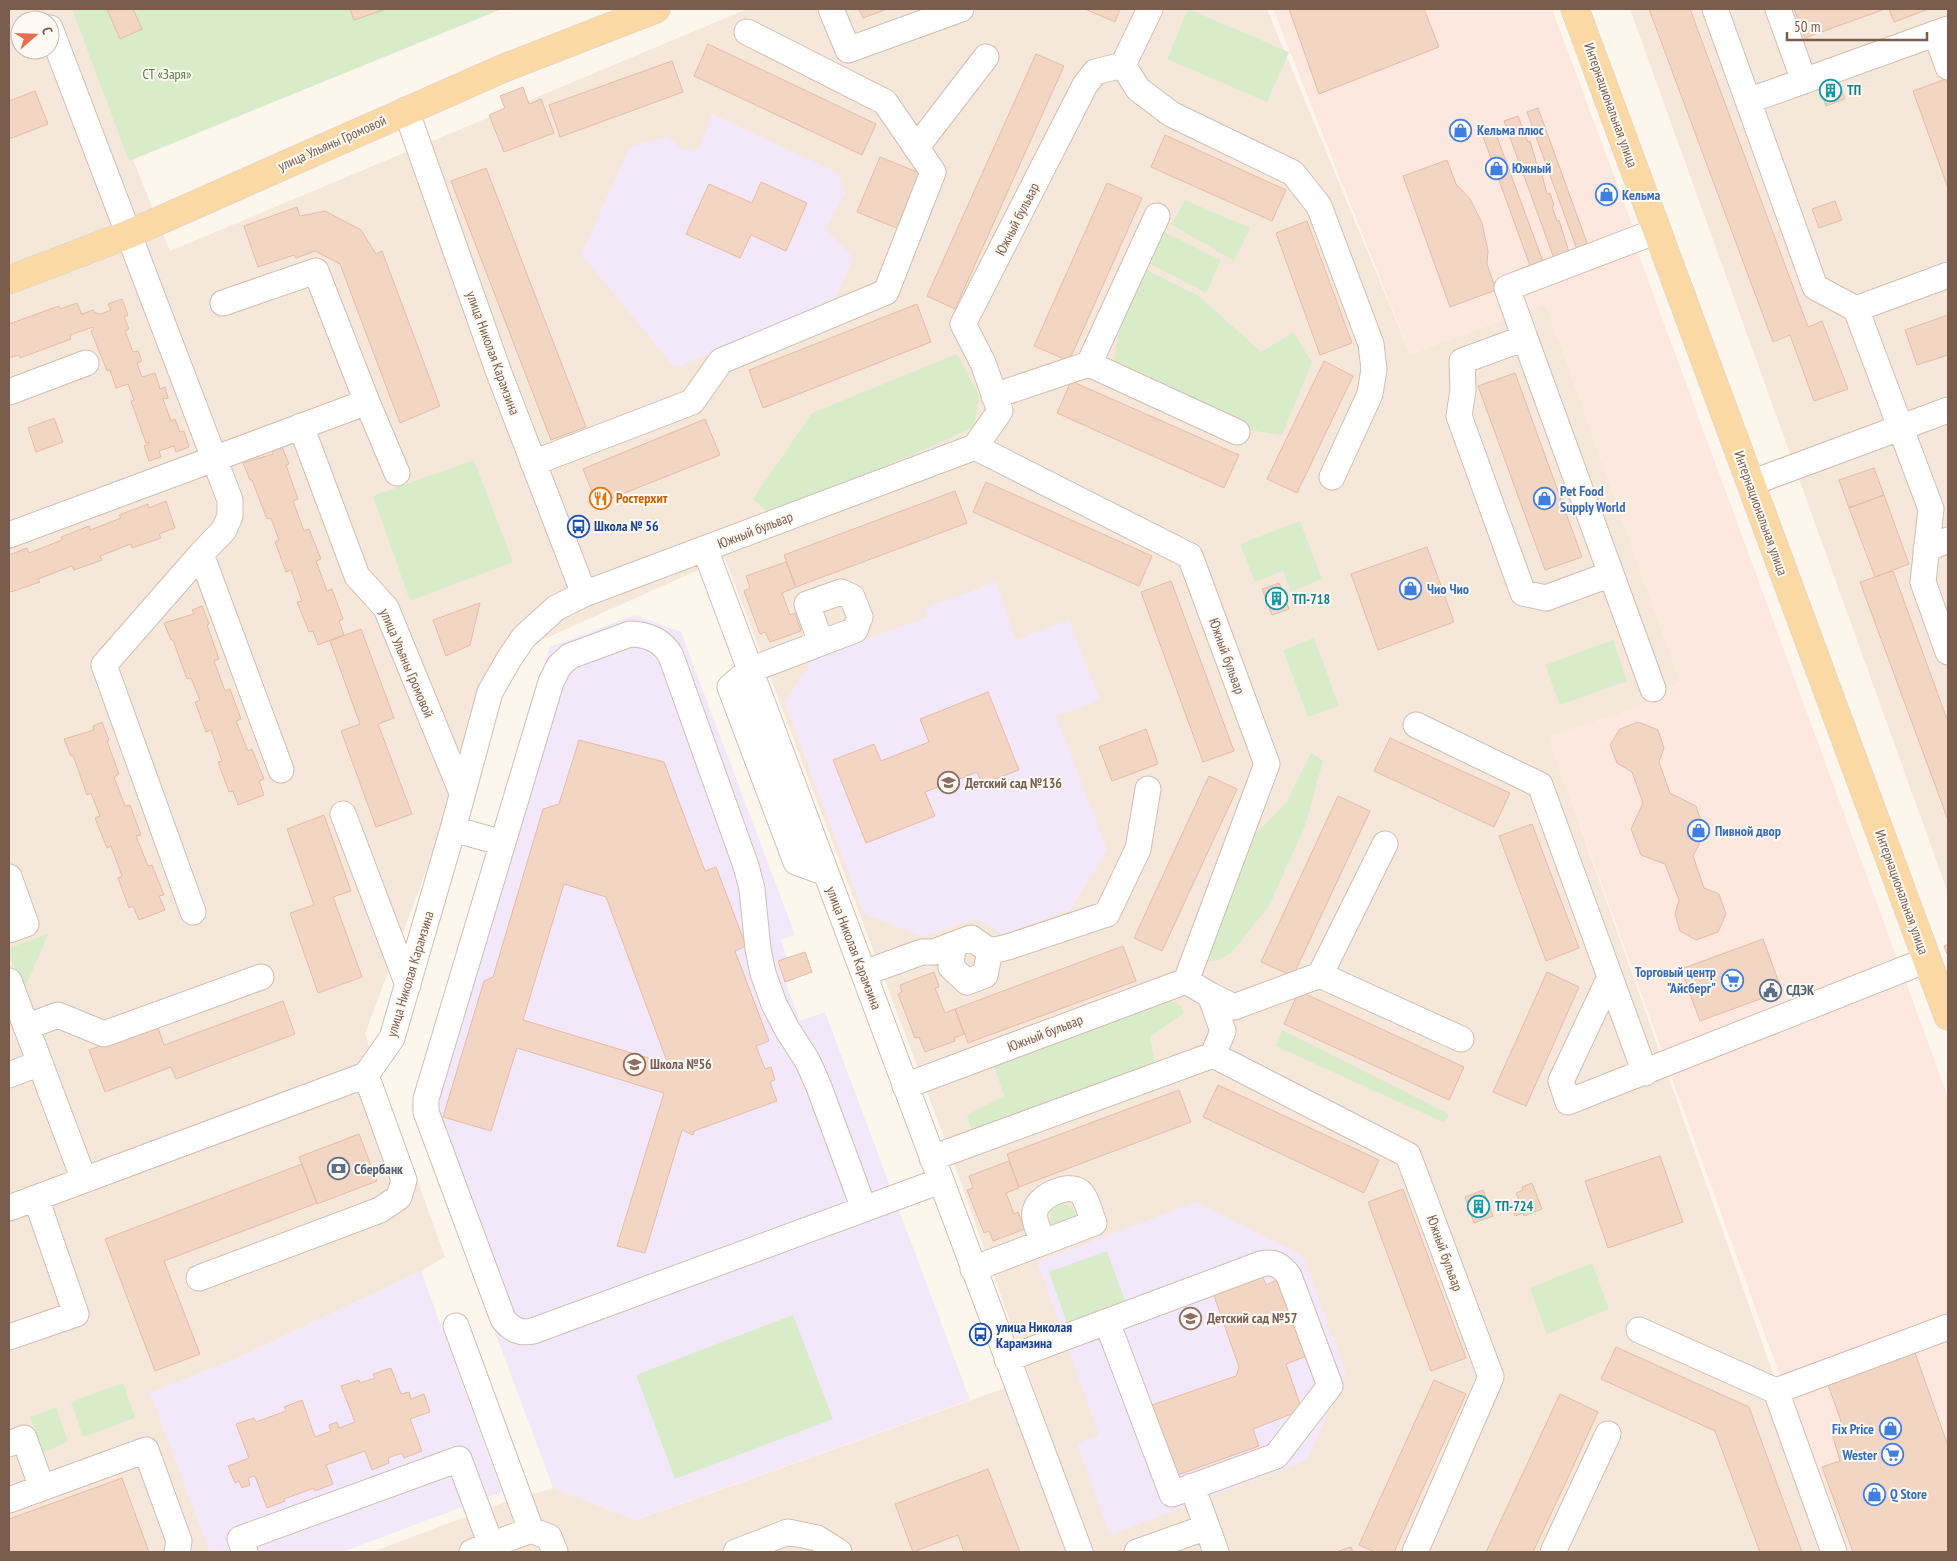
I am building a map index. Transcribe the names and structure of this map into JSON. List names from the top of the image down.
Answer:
{
  "streets": {
    "main road": ["Интернациональная улица", "улица Ульяны Громовой"],
    "street": ["Южный бульвар", "улица Николая Карамзина"]
  },
  "crossings": [
    ["улица Ульяны Громовой", "улица Николая Карамзина"],
    ["Южный бульвар", "улица Николая Карамзина"]
  ],
  "parks": ["СТ «Заря»"],
  "places": {
    "building": ["ТП", "ТП-718", "ТП-724"],
    "shop": [
      "Кельма плюс",
      "Южный",
      "Кельма",
      "Pet Food Supply World",
      "Чио Чио",
      "Пивной двор",
      "Fix Price",
      "Q Store"
    ],
    "restaurant": ["Ростерхит"],
    "bus stop": ["Школа № 56", "улица Николая Карамзина"],
    "school or university": ["Детский сад №136", "Школа №56", "Детский сад №57"],
    "supermarket": ["Торговый центр \"Айсберг\"", "Wester"],
    "public building": ["СДЭК"],
    "bank": ["Сбербанк"]
  },
  "scale_bar": "50 m",
  "north": "right"
}
